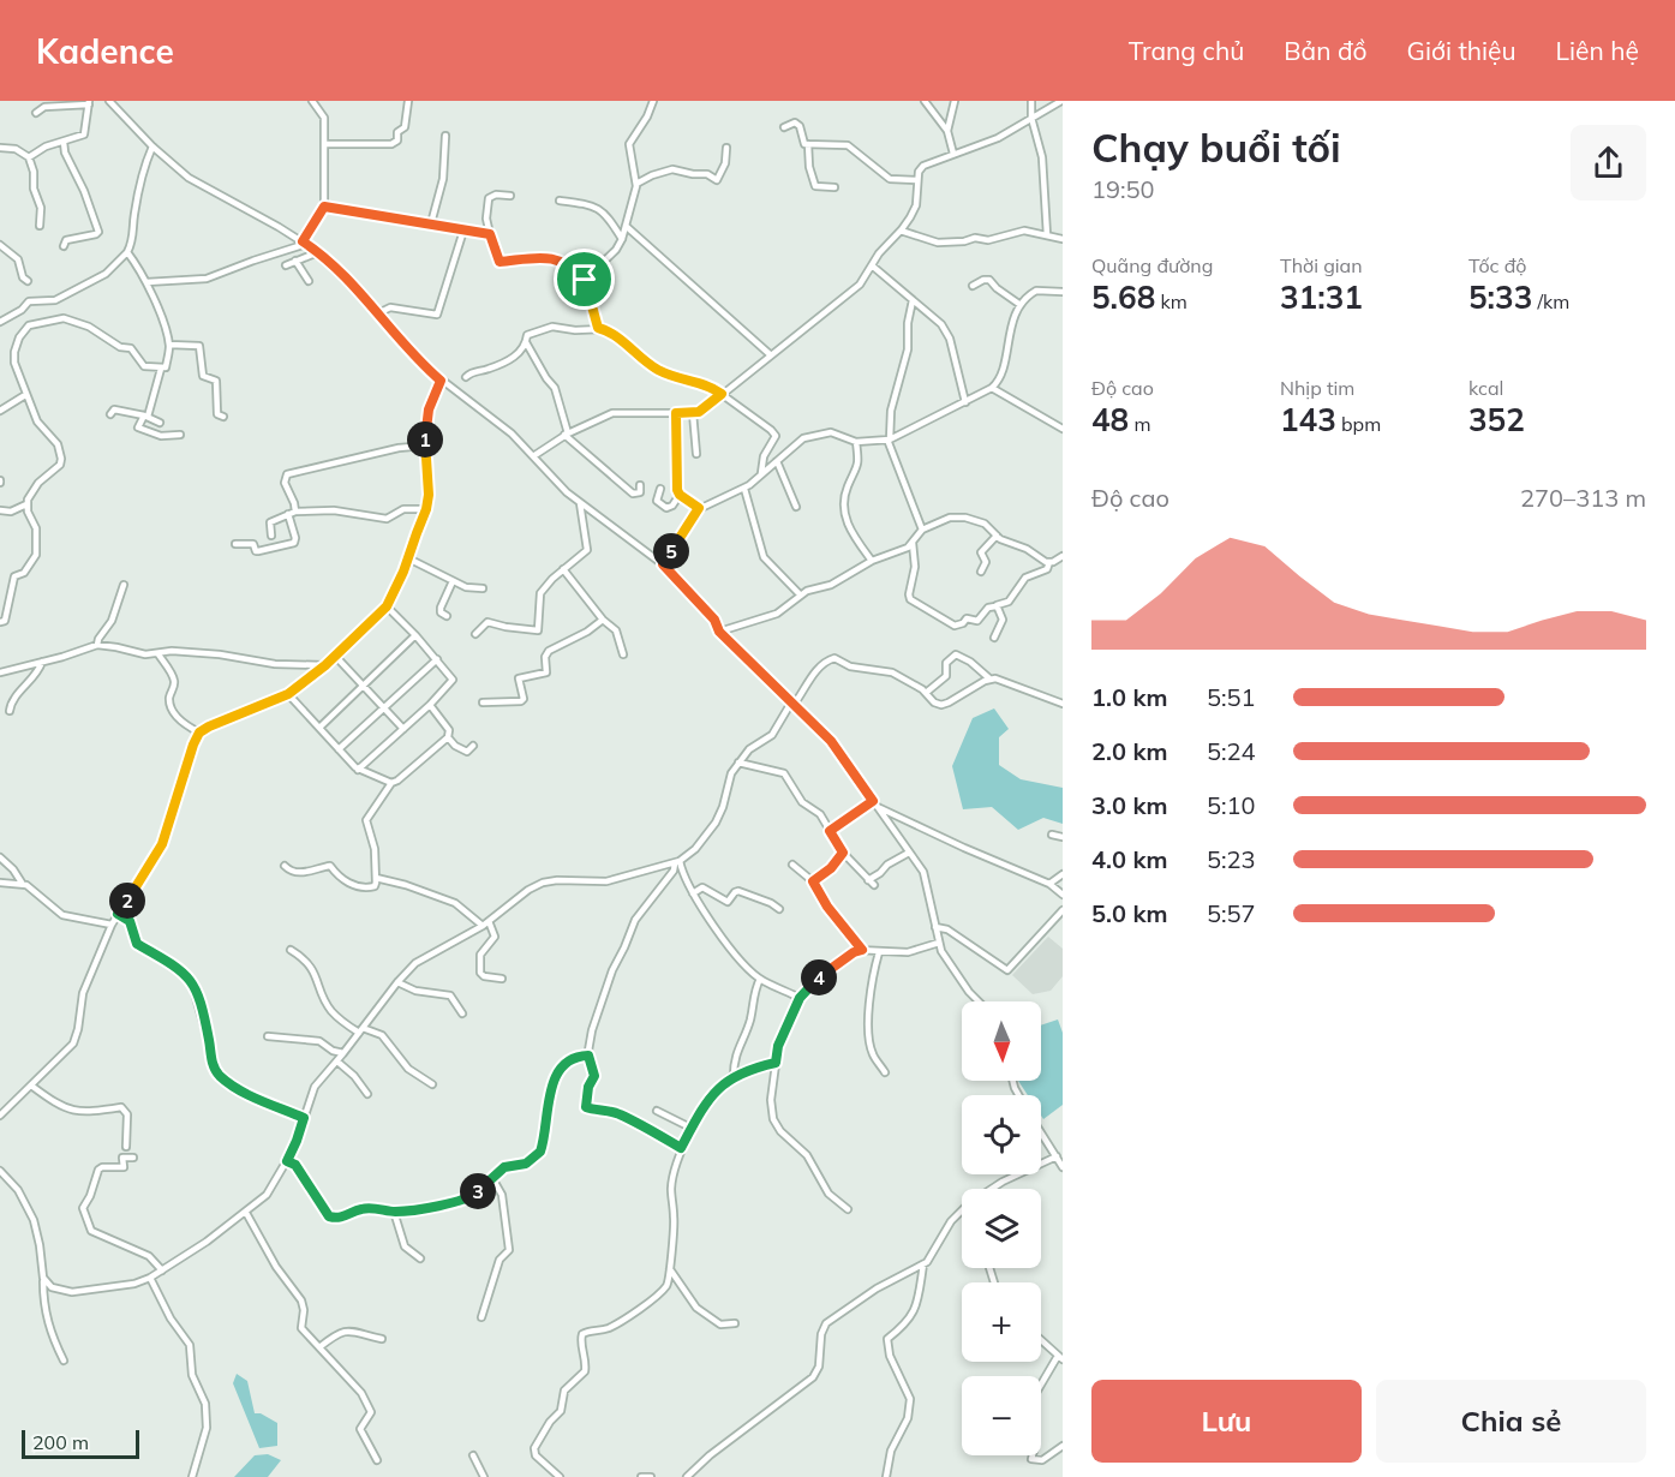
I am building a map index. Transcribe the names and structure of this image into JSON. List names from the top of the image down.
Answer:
{
  "scale_bar": "200 m",
  "north": "bottom",
  "page": {
    "header": "Kadence",
    "nav": [
      "Trang chủ",
      "Bản đồ",
      "Giới thiệu",
      "Liên hệ"
    ],
    "heading": ["Chạy buổi tối", "19:50"],
    "stats": [
      ["Quãng đường", "5.68 km"],
      ["Thời gian", "31:31"],
      ["Tốc độ", "5:33 /km"],
      ["Độ cao", "48 m"],
      ["Nhịp tim", "143 bpm"],
      ["kcal", "352"]
    ],
    "pins": [
      "1",
      "5",
      "2",
      "4",
      "3"
    ],
    "chart": ["Độ cao", "270–313 m"],
    "list": [
      {
        "name": "1.0 km",
        "note": "5:51"
      },
      {
        "name": "2.0 km",
        "note": "5:24"
      },
      {
        "name": "3.0 km",
        "note": "5:10"
      },
      {
        "name": "4.0 km",
        "note": "5:23"
      },
      {
        "name": "5.0 km",
        "note": "5:57"
      }
    ],
    "map_buttons": ["+", "−"],
    "buttons": ["Lưu", "Chia sẻ"],
    "scale": "200 m"
  }
}
